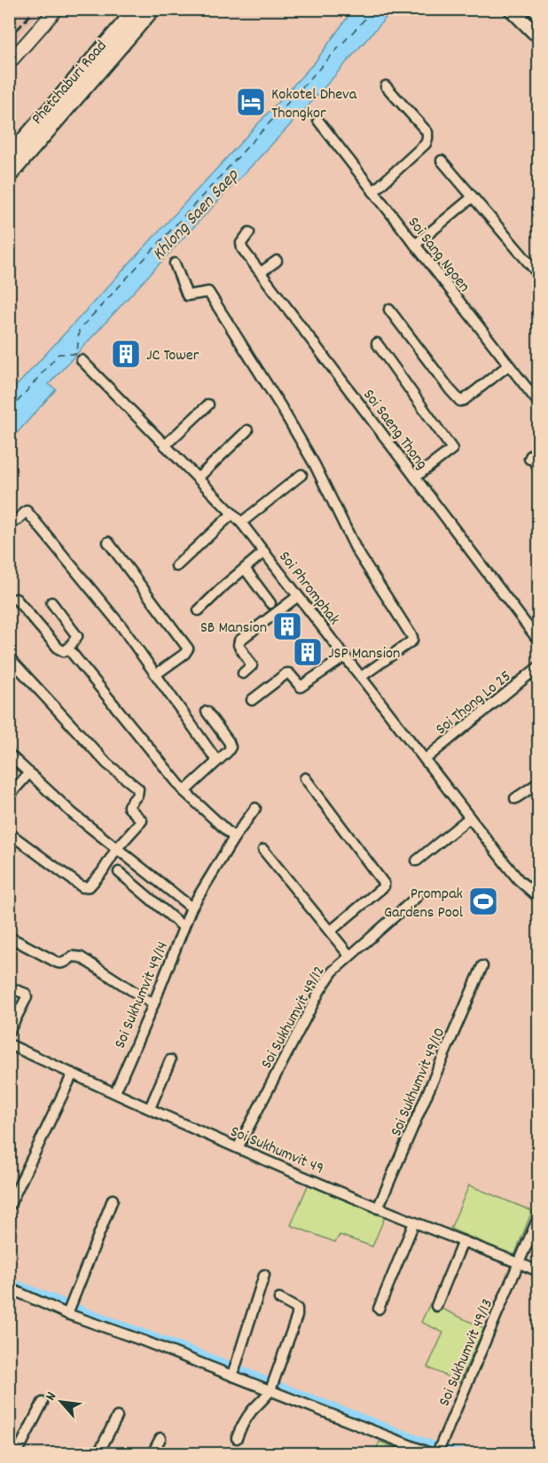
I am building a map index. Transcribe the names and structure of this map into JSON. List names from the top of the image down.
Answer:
{
  "streets": {
    "main road": ["Phetchaburi Road"],
    "street": [
      "Soi Sang Ngoen",
      "Soi Saeng Thong",
      "Soi Phromphak",
      "Soi Thong Lo 25",
      "Soi Sukhumvit 49/14",
      "Soi Sukhumvit 49/12",
      "Soi Sukhumvit 49/10",
      "Soi Sukhumvit 49",
      "Soi Sukhumvit 49/13"
    ]
  },
  "crossings": [
    ["Soi Phromphak", "Soi Thong Lo 25"],
    ["Soi Sukhumvit 49/14", "Soi Sukhumvit 49"],
    ["Soi Sukhumvit 49/12", "Soi Sukhumvit 49"],
    ["Soi Sukhumvit 49/10", "Soi Sukhumvit 49"],
    ["Soi Sukhumvit 49", "Soi Sukhumvit 49/13"]
  ],
  "water": ["Khlong Saen Saep"],
  "places": {
    "hotel": ["Kokotel Dheva Thongkor"],
    "building": ["JC Tower", "SB Mansion", "JSP Mansion"],
    "sports": ["Prompak Gardens Pool"]
  },
  "north": "top left"
}
